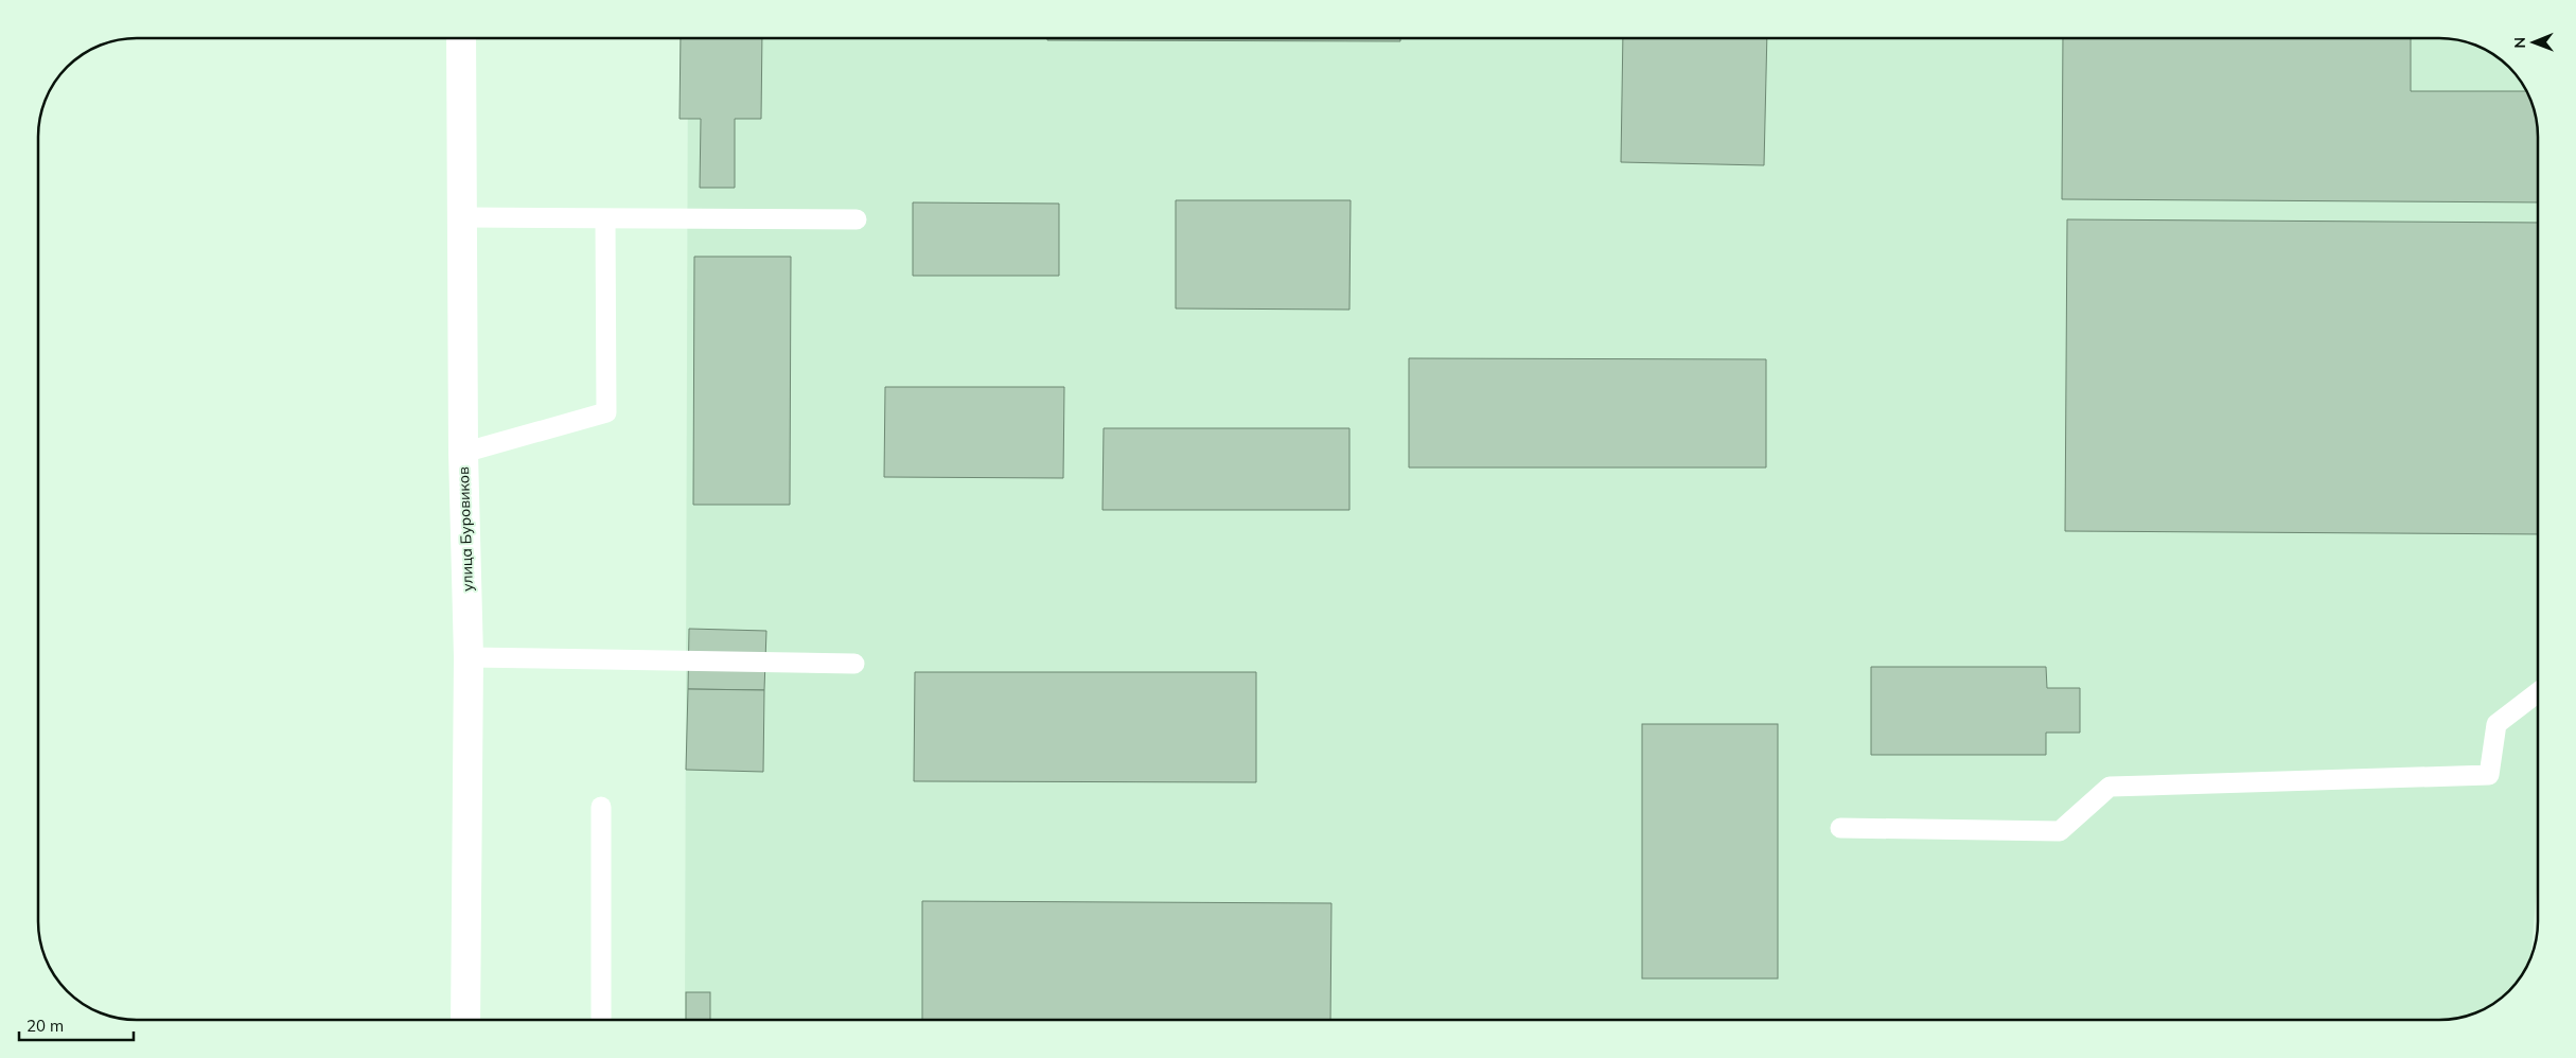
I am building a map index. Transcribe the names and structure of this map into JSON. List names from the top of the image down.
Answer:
{
  "streets": {
    "street": ["улица Буровиков"]
  },
  "scale_bar": "20 m",
  "north": "left"
}
